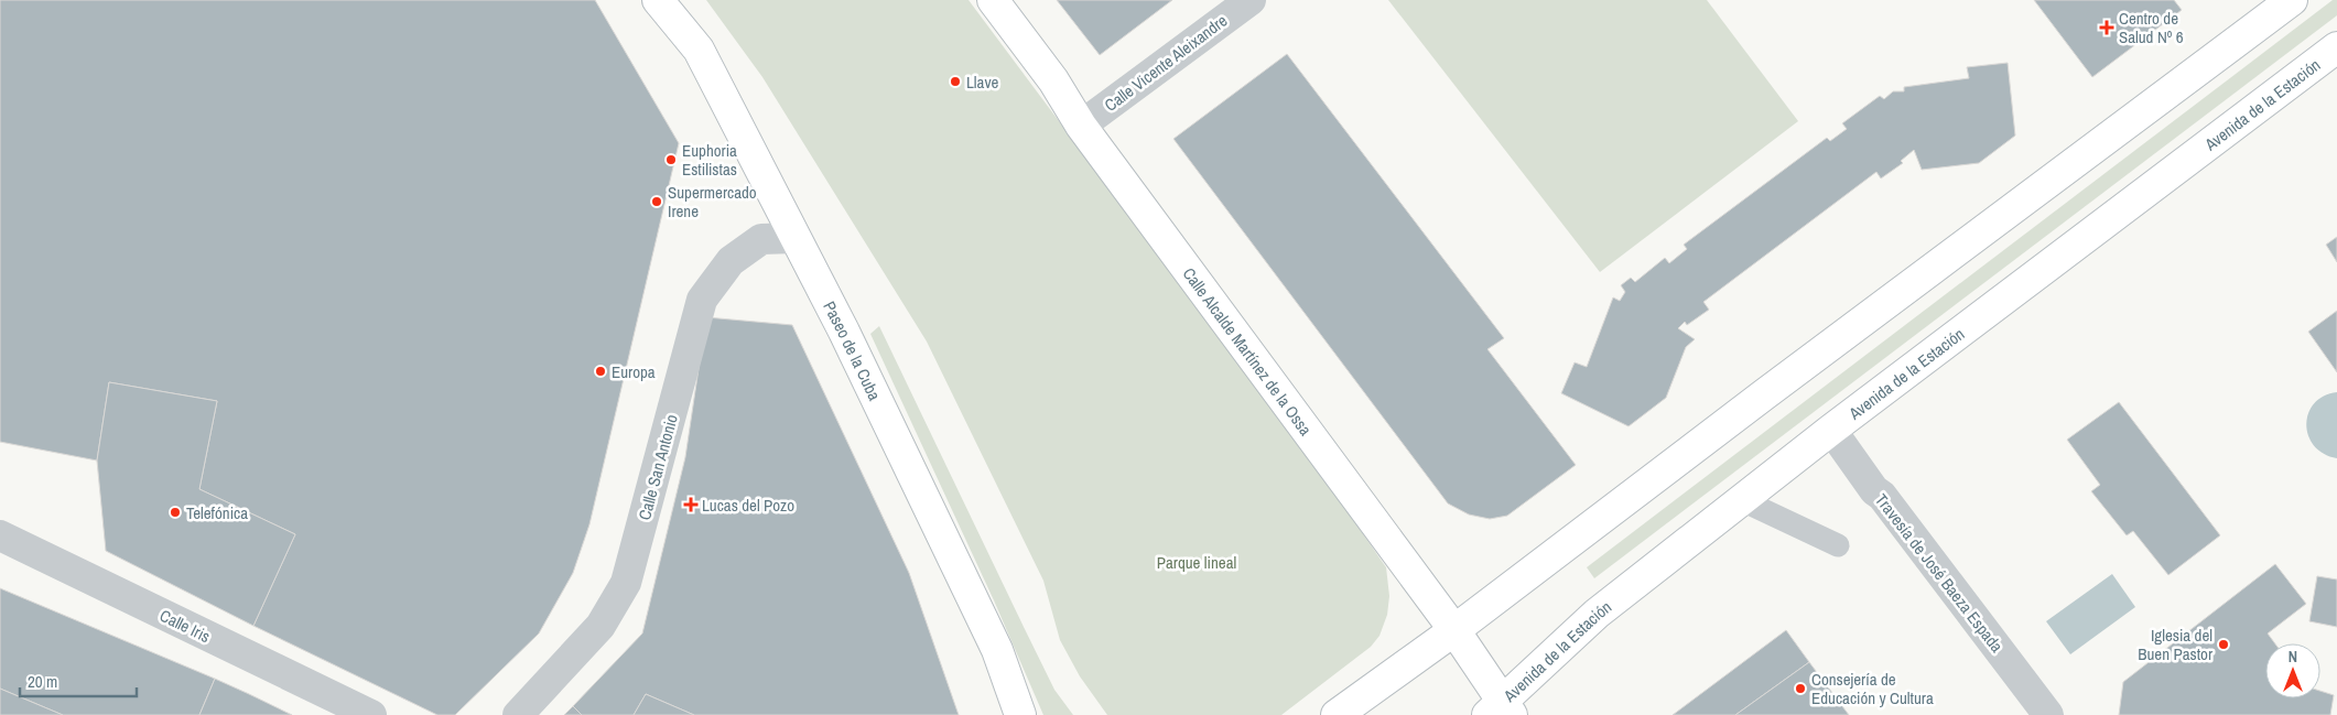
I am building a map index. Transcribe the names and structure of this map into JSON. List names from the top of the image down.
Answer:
{
  "streets": {
    "main road": ["Avenida de la Estación", "Paseo de la Cuba", "Calle Alcalde Martínez de la Ossa"],
    "street": [
      "Calle Vicente Aleixandre",
      "Calle San Antonio",
      "Travesía de José Baeza Espada",
      "Calle Iris"
    ]
  },
  "crossings": [
    ["Calle Vicente Aleixandre", "Calle Alcalde Martínez de la Ossa"],
    ["Avenida de la Estación", "Calle Alcalde Martínez de la Ossa"],
    ["Avenida de la Estación", "Travesía de José Baeza Espada"],
    ["Paseo de la Cuba", "Calle San Antonio"]
  ],
  "parks": ["Parque lineal"],
  "places": {
    "health": ["Centro de Salud Nº 6", "Lucas del Pozo"],
    "other": [
      "Llave",
      "Euphoria Estilistas",
      "Supermercado Irene",
      "Europa",
      "Telefónica",
      "Iglesia del Buen Pastor",
      "Consejería de Educación y Cultura"
    ]
  },
  "scale_bar": "20 m",
  "north": "top"
}
